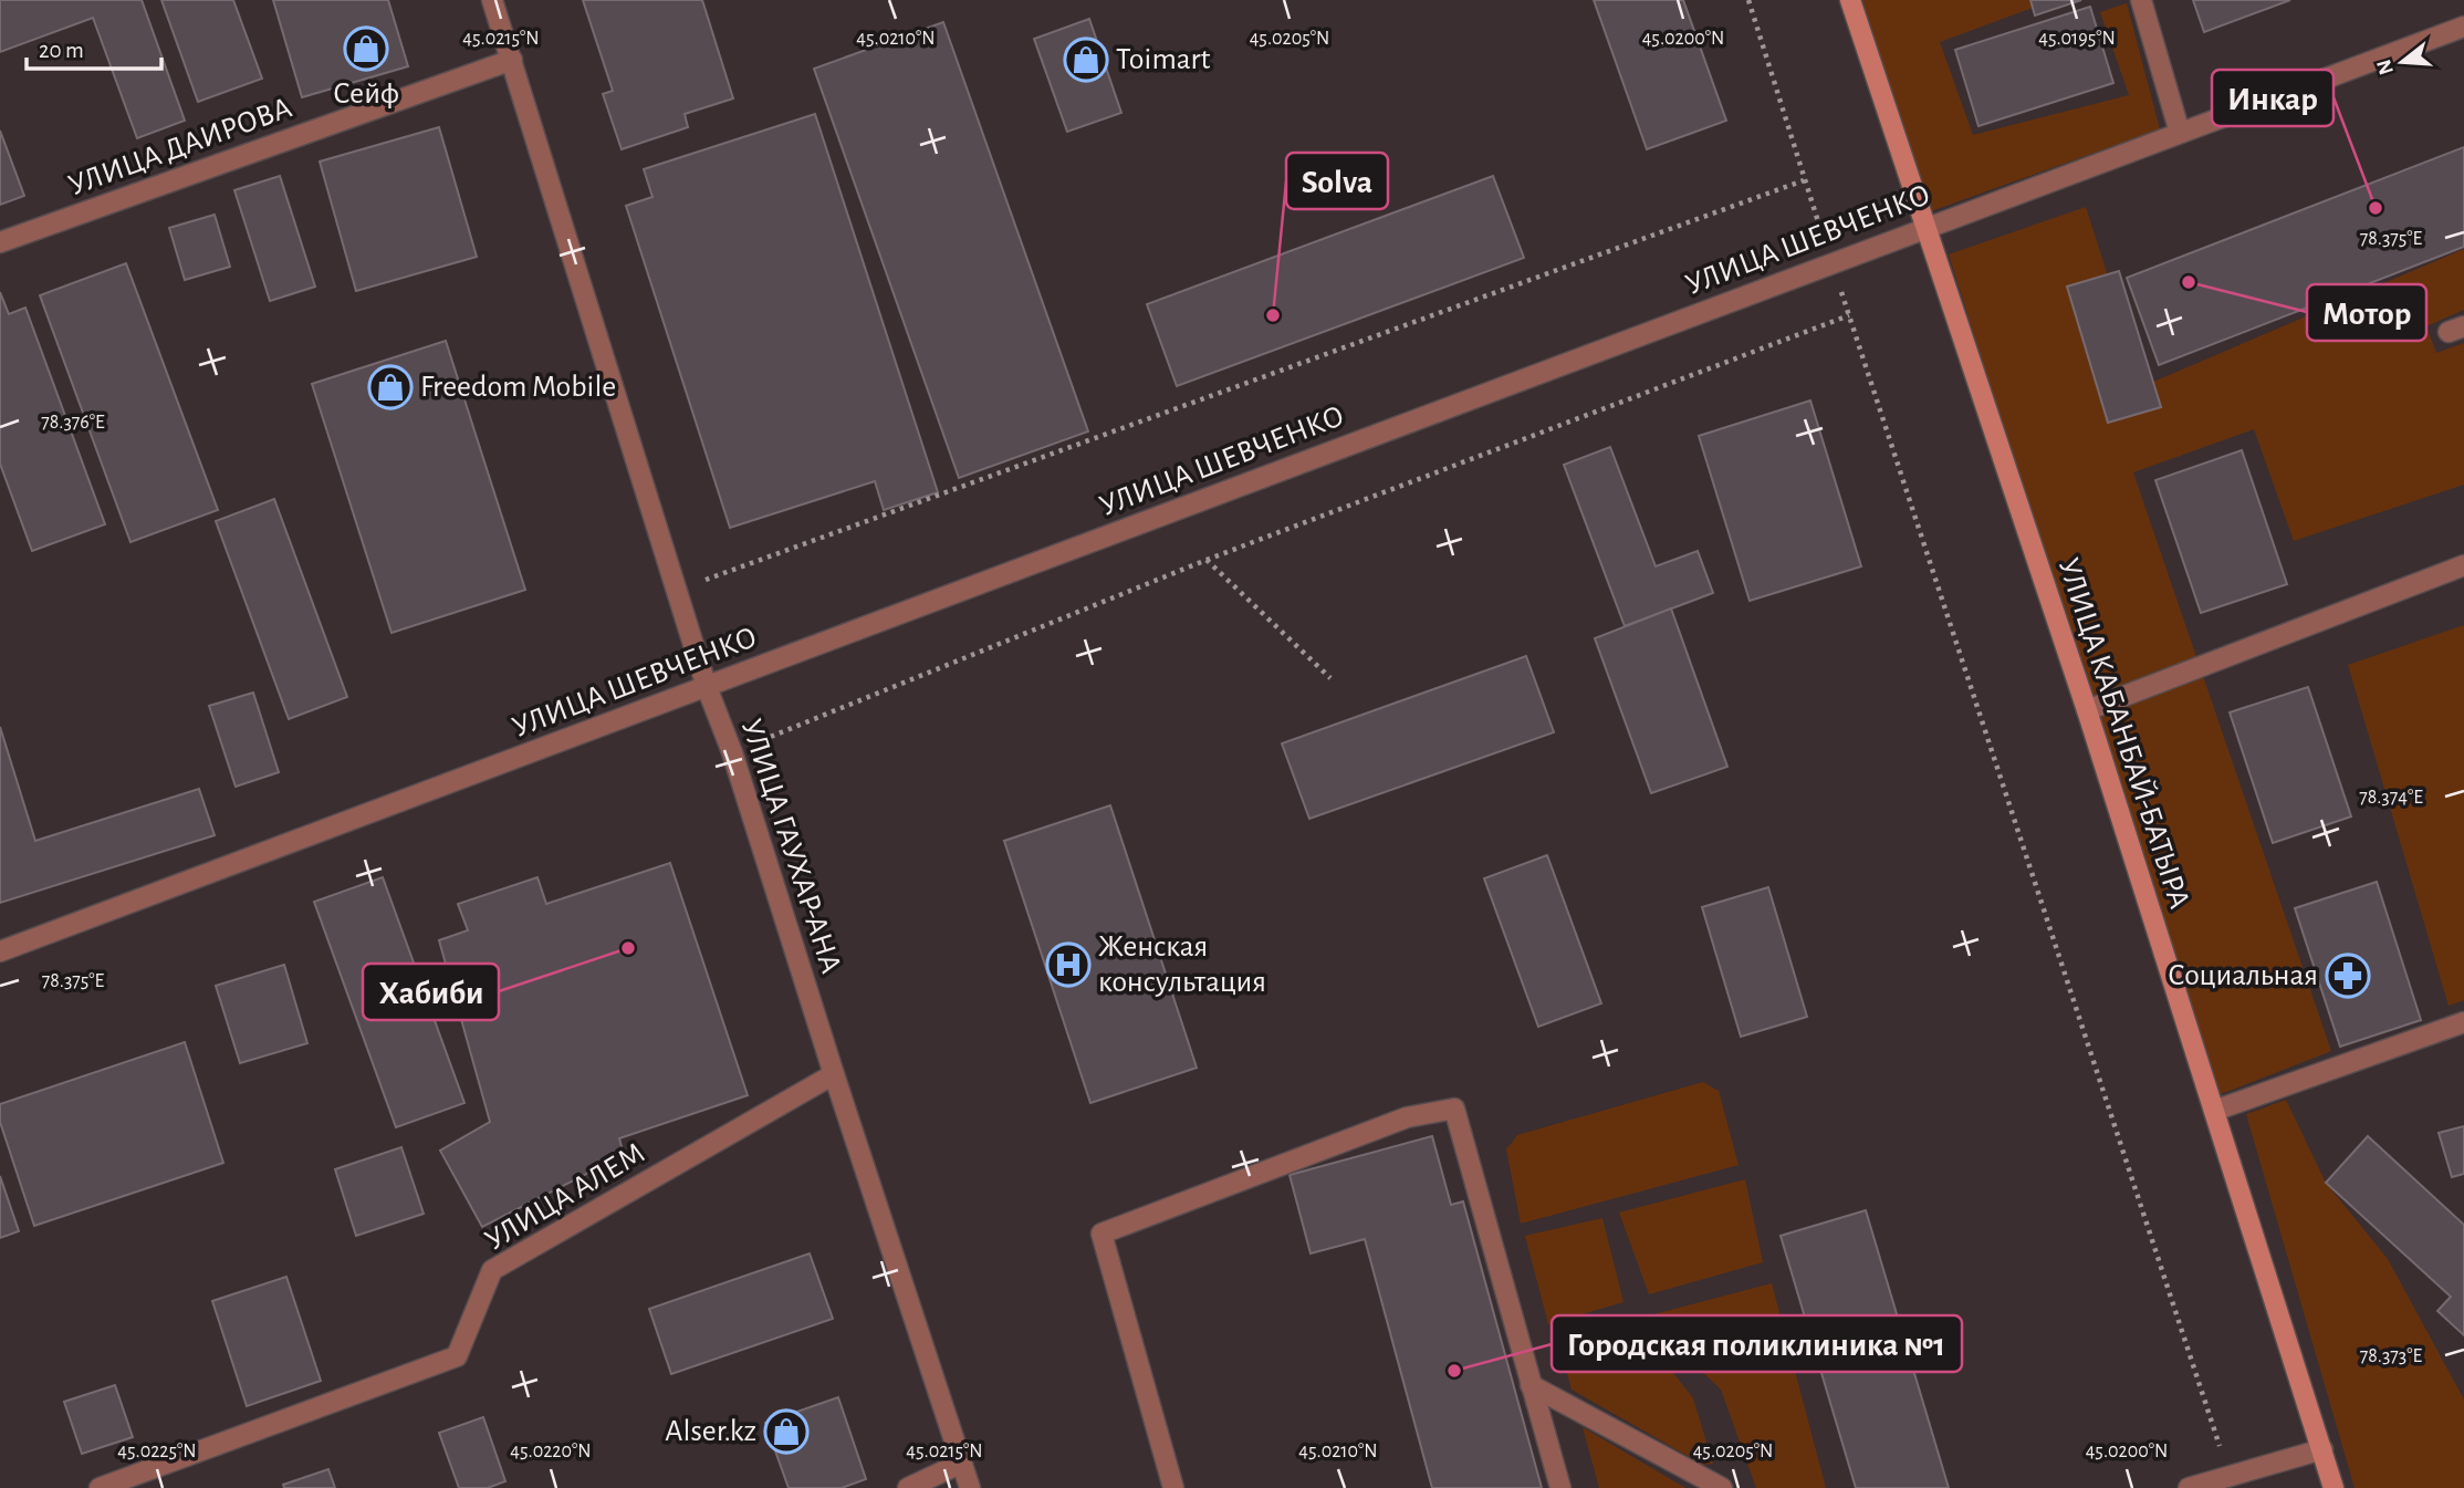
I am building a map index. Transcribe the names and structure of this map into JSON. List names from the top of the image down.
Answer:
{
  "streets": {
    "main road": ["УЛИЦА КАБАНБАЙ-БАТЫРА"],
    "street": [
      "УЛИЦА ДАИРОВА",
      "УЛИЦА ШЕВЧЕНКО",
      "УЛИЦА ГАУХАР-АНА",
      "УЛИЦА АЛЕМ"
    ]
  },
  "crossings": [
    ["УЛИЦА ДАИРОВА", "УЛИЦА ГАУХАР-АНА"],
    ["УЛИЦА ШЕВЧЕНКО", "УЛИЦА КАБАНБАЙ-БАТЫРА"],
    ["УЛИЦА ШЕВЧЕНКО", "УЛИЦА ГАУХАР-АНА"],
    ["УЛИЦА ГАУХАР-АНА", "УЛИЦА АЛЕМ"]
  ],
  "places": {
    "shop": [
      "Сейф",
      "Toimart",
      "Freedom Mobile",
      "Alser.kz"
    ],
    "other": [
      "Инкар",
      "Мотор",
      "Solva",
      "Хабиби",
      "Городская поликлиника №1"
    ],
    "hospital": ["Женская консультация"],
    "pharmacy": ["Социальная"]
  },
  "scale_bar": "20 m",
  "north": "left",
  "coordinates": [
    "45.0215°N",
    "45.0210°N",
    "45.0205°N",
    "45.0200°N",
    "45.0195°N",
    "78.375°E",
    "78.376°E",
    "78.374°E",
    "78.373°E",
    "45.0225°N",
    "45.0220°N"
  ]
}
